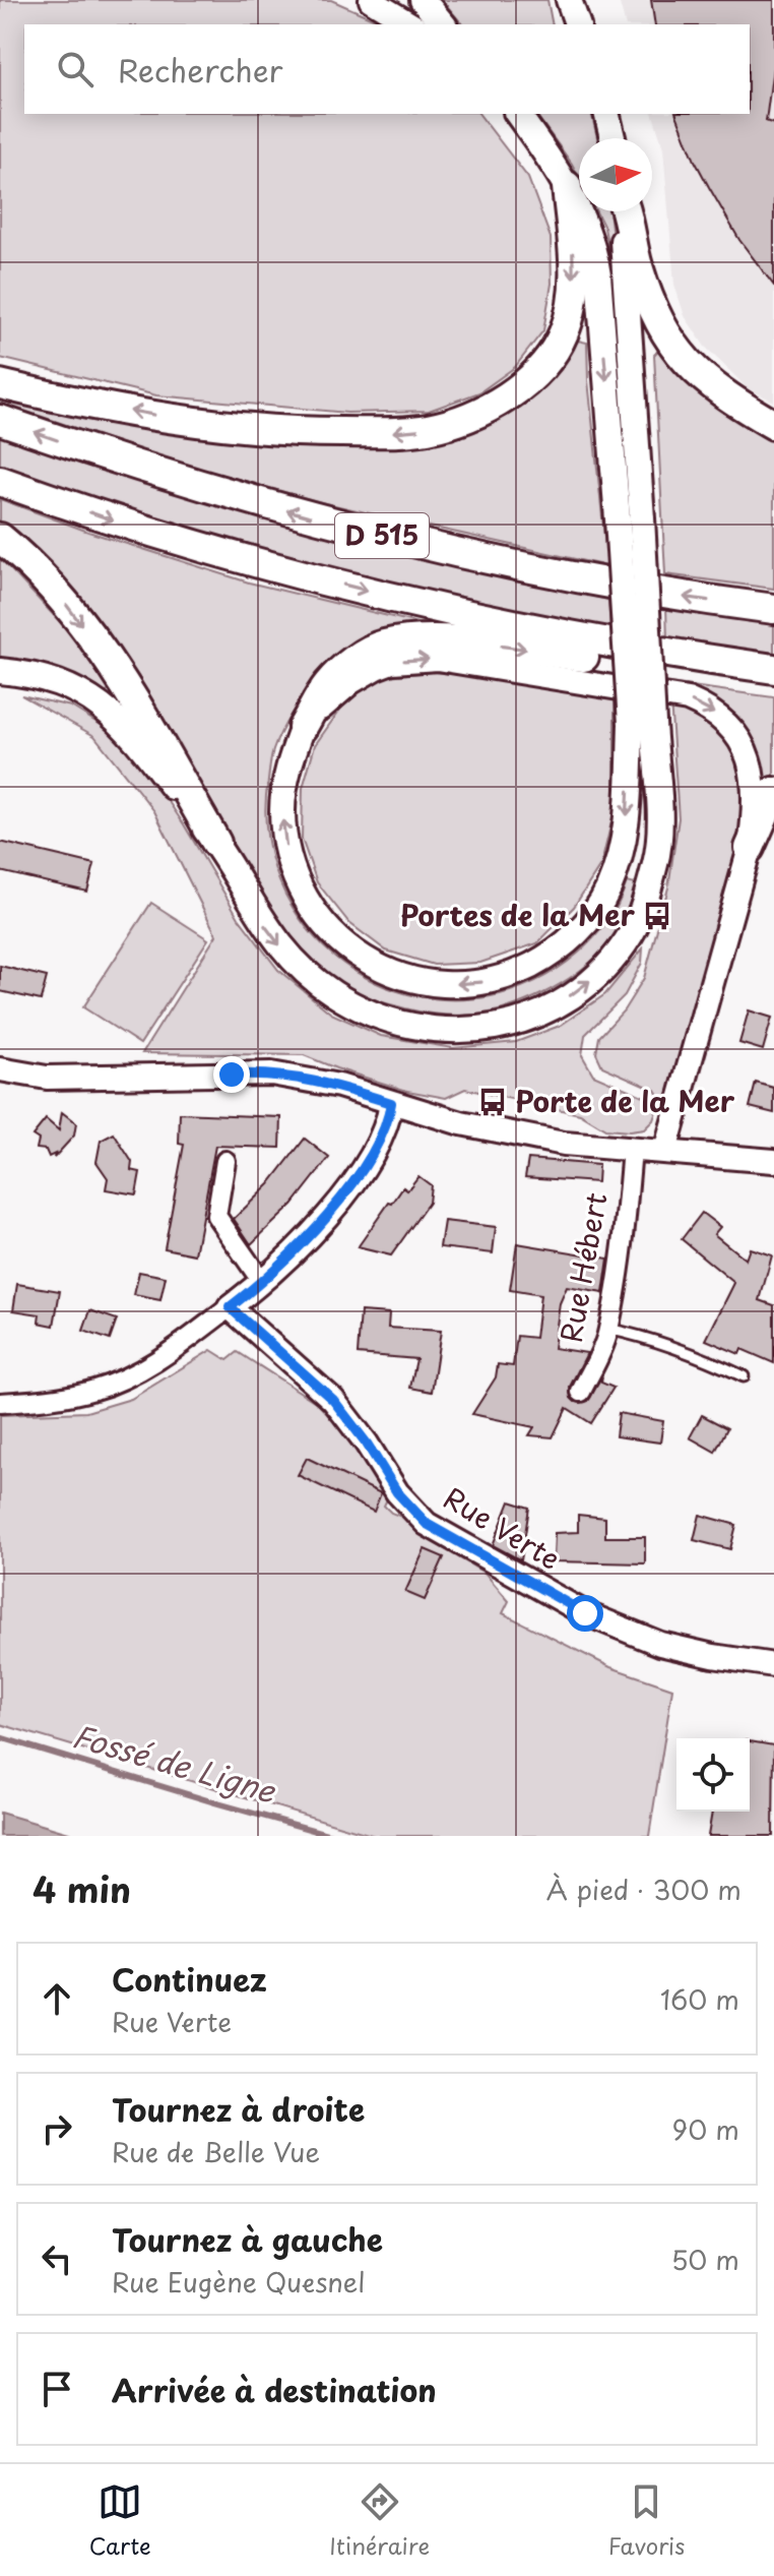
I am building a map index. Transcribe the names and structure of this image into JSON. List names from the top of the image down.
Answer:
{
  "streets": {
    "highway": ["D 515"],
    "street": ["Rue Hébert", "Rue Verte"]
  },
  "water": ["Fossé de Ligne"],
  "places": {
    "bus stop": ["Portes de la Mer", "Porte de la Mer"]
  },
  "north": "right",
  "page": {
    "search": "Rechercher",
    "heading": ["4 min", "À pied · 300 m"],
    "list": [
      ["Continuez", "Rue Verte", "160 m"],
      ["Tournez à droite", "Rue de Belle Vue", "90 m"],
      ["Tournez à gauche", "Rue Eugène Quesnel", "50 m"],
      "Arrivée à destination"
    ],
    "nav": ["Carte", "Itinéraire", "Favoris"]
  }
}
